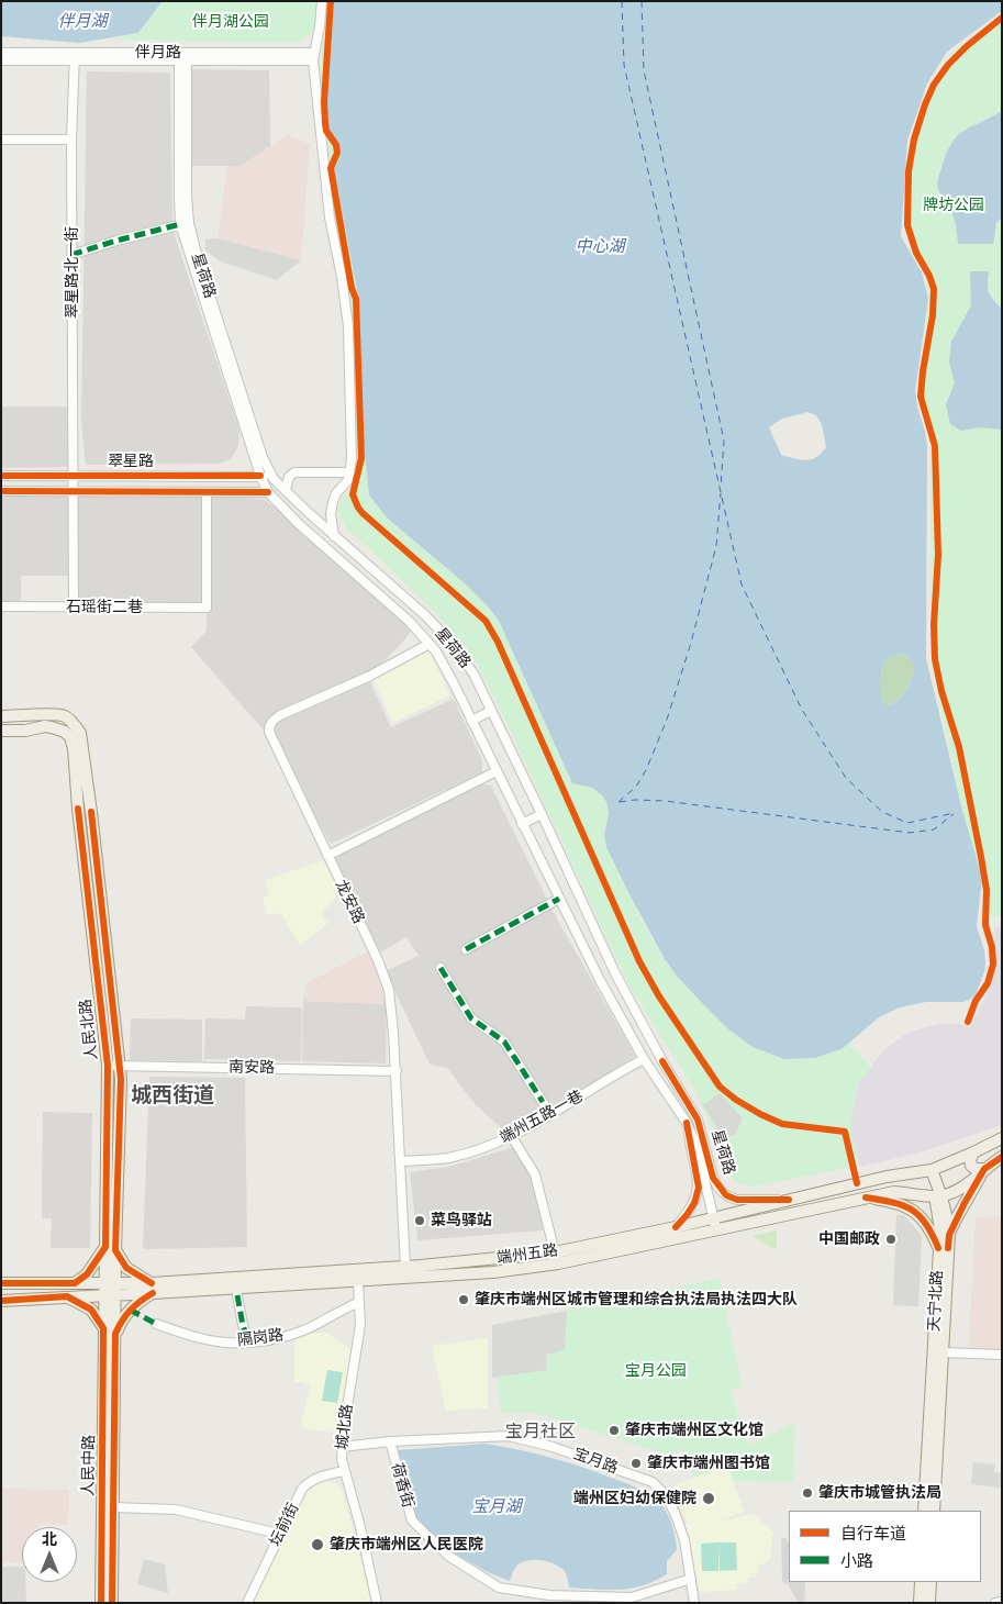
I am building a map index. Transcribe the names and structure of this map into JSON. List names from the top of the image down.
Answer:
{
  "streets": {
    "main road": [
      "人民北路",
      "端州五路",
      "天宁北路",
      "人民中路"
    ],
    "street": [
      "伴月路",
      "翠星路北一街",
      "星荷路",
      "翠星路",
      "石瑶街二巷",
      "龙安路",
      "南安路",
      "端州五路一巷",
      "隔岗路",
      "城北路",
      "宝月路",
      "荷香街",
      "坛前街"
    ]
  },
  "crossings": [
    ["伴月路", "翠星路北一街"],
    ["伴月路", "星荷路"],
    ["翠星路北一街", "翠星路"],
    ["翠星路北一街", "石瑶街二巷"],
    ["星荷路", "翠星路"],
    ["星荷路", "龙安路"],
    ["星荷路", "端州五路一巷"],
    ["星荷路", "端州五路"],
    ["翠星路", "石瑶街二巷"],
    ["龙安路", "南安路"],
    ["龙安路", "端州五路一巷"],
    ["龙安路", "端州五路"],
    ["人民北路", "南安路"],
    ["人民北路", "端州五路"],
    ["人民北路", "人民中路"],
    ["端州五路", "天宁北路"],
    ["端州五路", "城北路"],
    ["端州五路", "人民中路"],
    ["隔岗路", "城北路"],
    ["城北路", "宝月路"],
    ["城北路", "坛前街"],
    ["宝月路", "荷香街"]
  ],
  "districts": ["城西街道", "宝月社区"],
  "water": ["伴月湖", "中心湖", "宝月湖"],
  "parks": ["伴月湖公园", "牌坊公园", "宝月公园"],
  "places": [
    "菜鸟驿站",
    "中国邮政",
    "肇庆市端州区城市管理和综合执法局执法四大队",
    "肇庆市端州区文化馆",
    "肇庆市端州图书馆",
    "肇庆市城管执法局",
    "端州区妇幼保健院",
    "肇庆市端州区人民医院"
  ],
  "legend": ["自行车道", "小路"],
  "north": "top"
}
